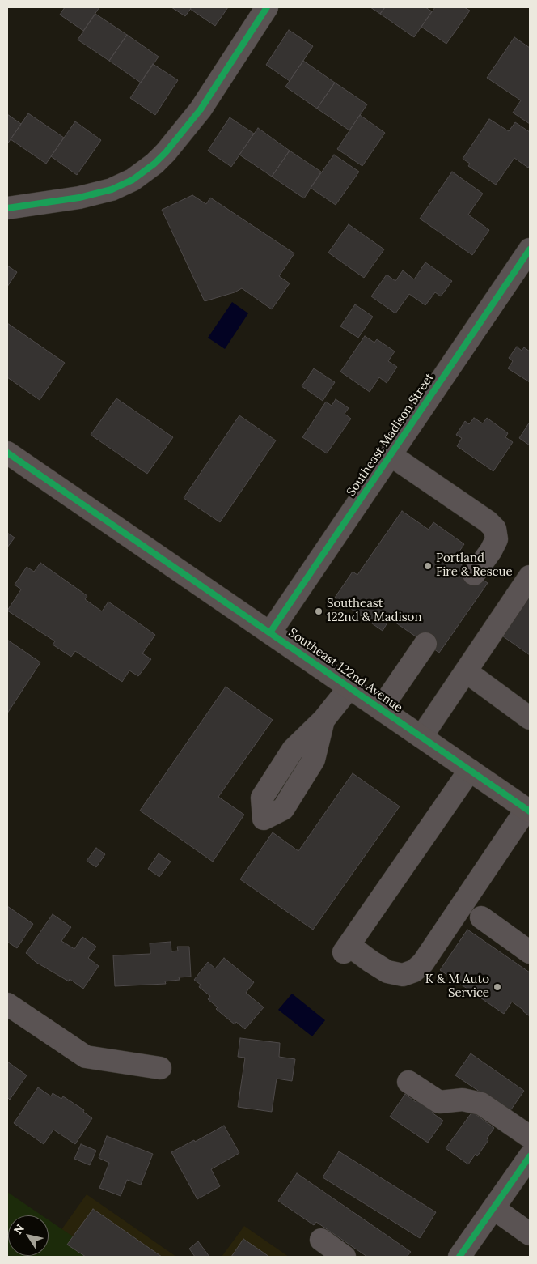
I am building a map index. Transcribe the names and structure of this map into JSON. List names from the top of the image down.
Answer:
{
  "streets": {
    "main road": ["Southeast 122nd Avenue"],
    "street": ["Southeast Madison Street"]
  },
  "crossings": [
    ["Southeast Madison Street", "Southeast 122nd Avenue"]
  ],
  "places": ["Portland Fire & Rescue", "Southeast 122nd & Madison", "K & M Auto Service"],
  "north": "top left"
}
